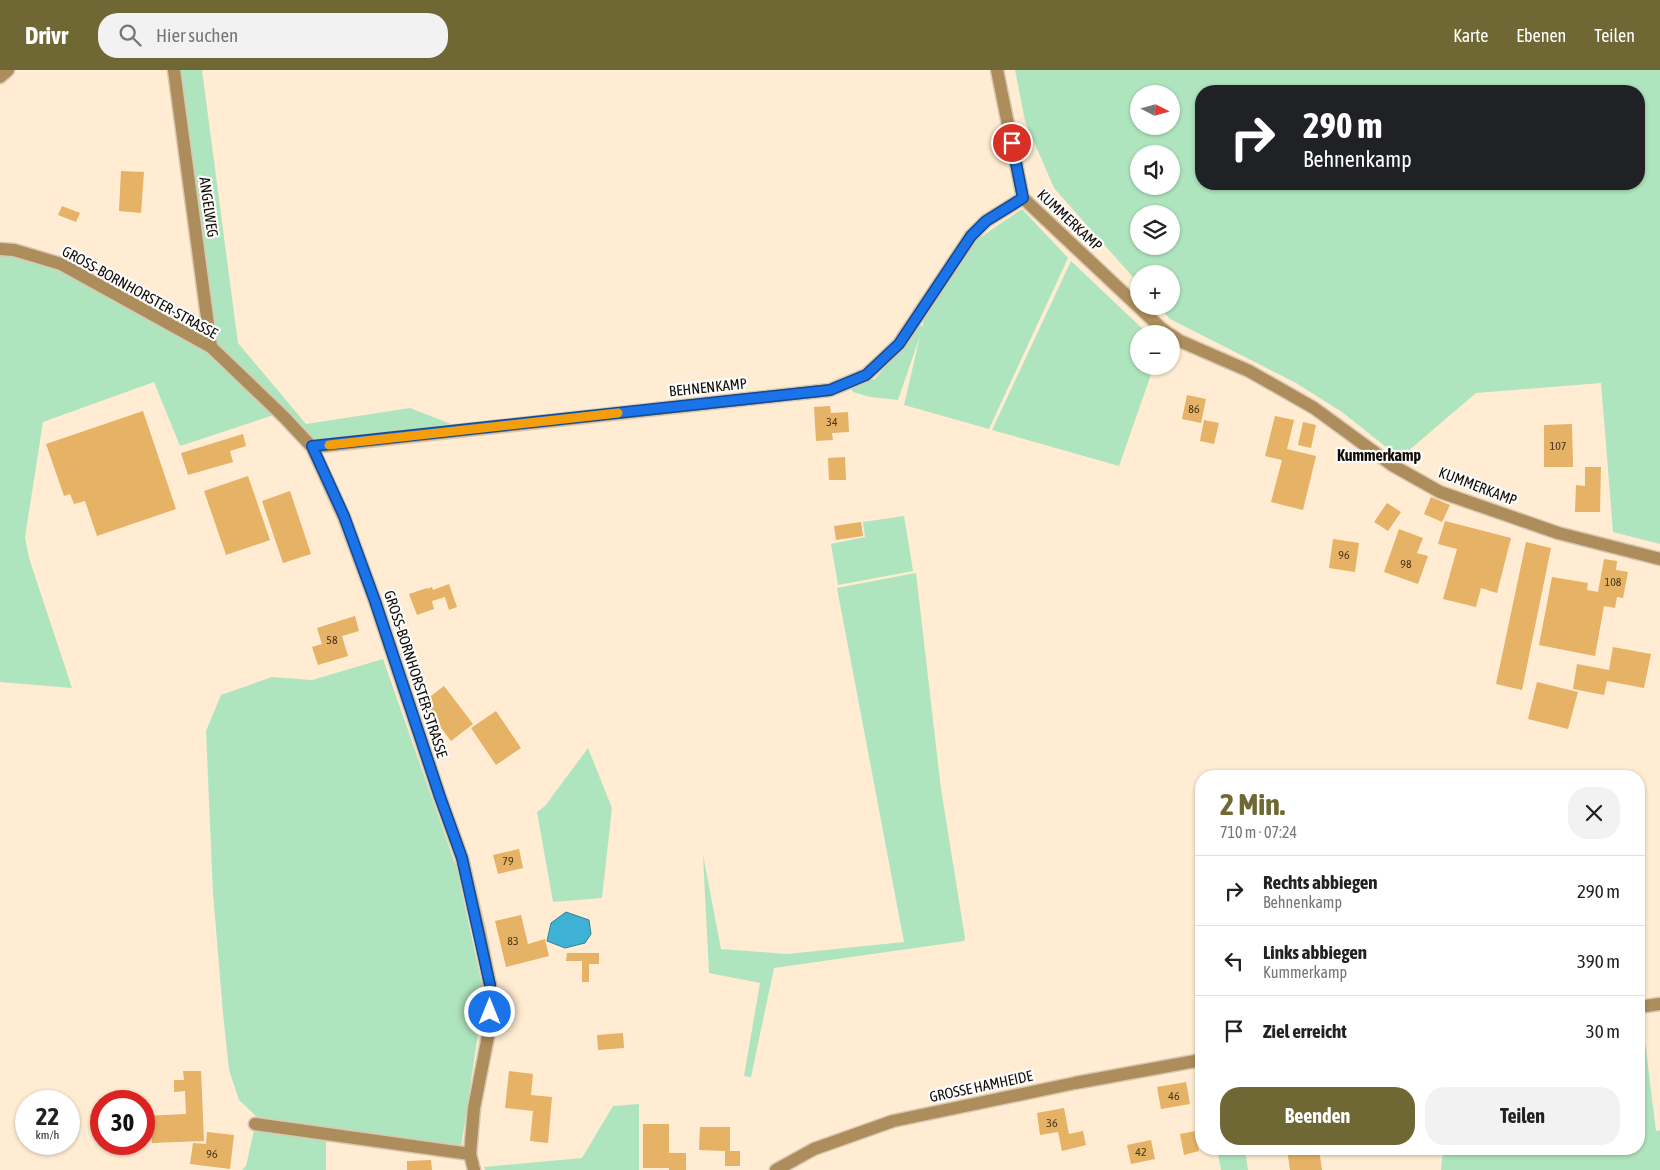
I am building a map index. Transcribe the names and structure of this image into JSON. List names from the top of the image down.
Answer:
{
  "streets": {
    "street": [
      "ANGELWEG",
      "KUMMERKAMP",
      "GROSS-BORNHORSTER-STRASSE",
      "BEHNENKAMP",
      "GROSSE HAMHEIDE"
    ]
  },
  "crossings": [
    ["ANGELWEG", "GROSS-BORNHORSTER-STRASSE"],
    ["KUMMERKAMP", "BEHNENKAMP"],
    ["GROSS-BORNHORSTER-STRASSE", "BEHNENKAMP"]
  ],
  "districts": ["Kummerkamp"],
  "house_numbers": [
    "86",
    "34",
    "107",
    "96",
    "98",
    "108",
    "58",
    "79",
    "83",
    "46",
    "36",
    "42",
    "96"
  ],
  "north": "right",
  "page": {
    "header": "Drivr",
    "search": "Hier suchen",
    "nav": ["Karte", "Ebenen", "Teilen"],
    "map_buttons": ["+", "−"],
    "turn": ["290 m", "Behnenkamp"],
    "heading": ["2 Min.", "710 m · 07:24"],
    "list": [
      {
        "name": "Rechts abbiegen",
        "note": "Behnenkamp",
        "value": "290 m"
      },
      {
        "name": "Links abbiegen",
        "note": "Kummerkamp",
        "value": "390 m"
      },
      {
        "name": "Ziel erreicht",
        "value": "30 m"
      }
    ],
    "buttons": ["Beenden", "Teilen"],
    "speed": "22 km/h",
    "limit": "30"
  }
}
